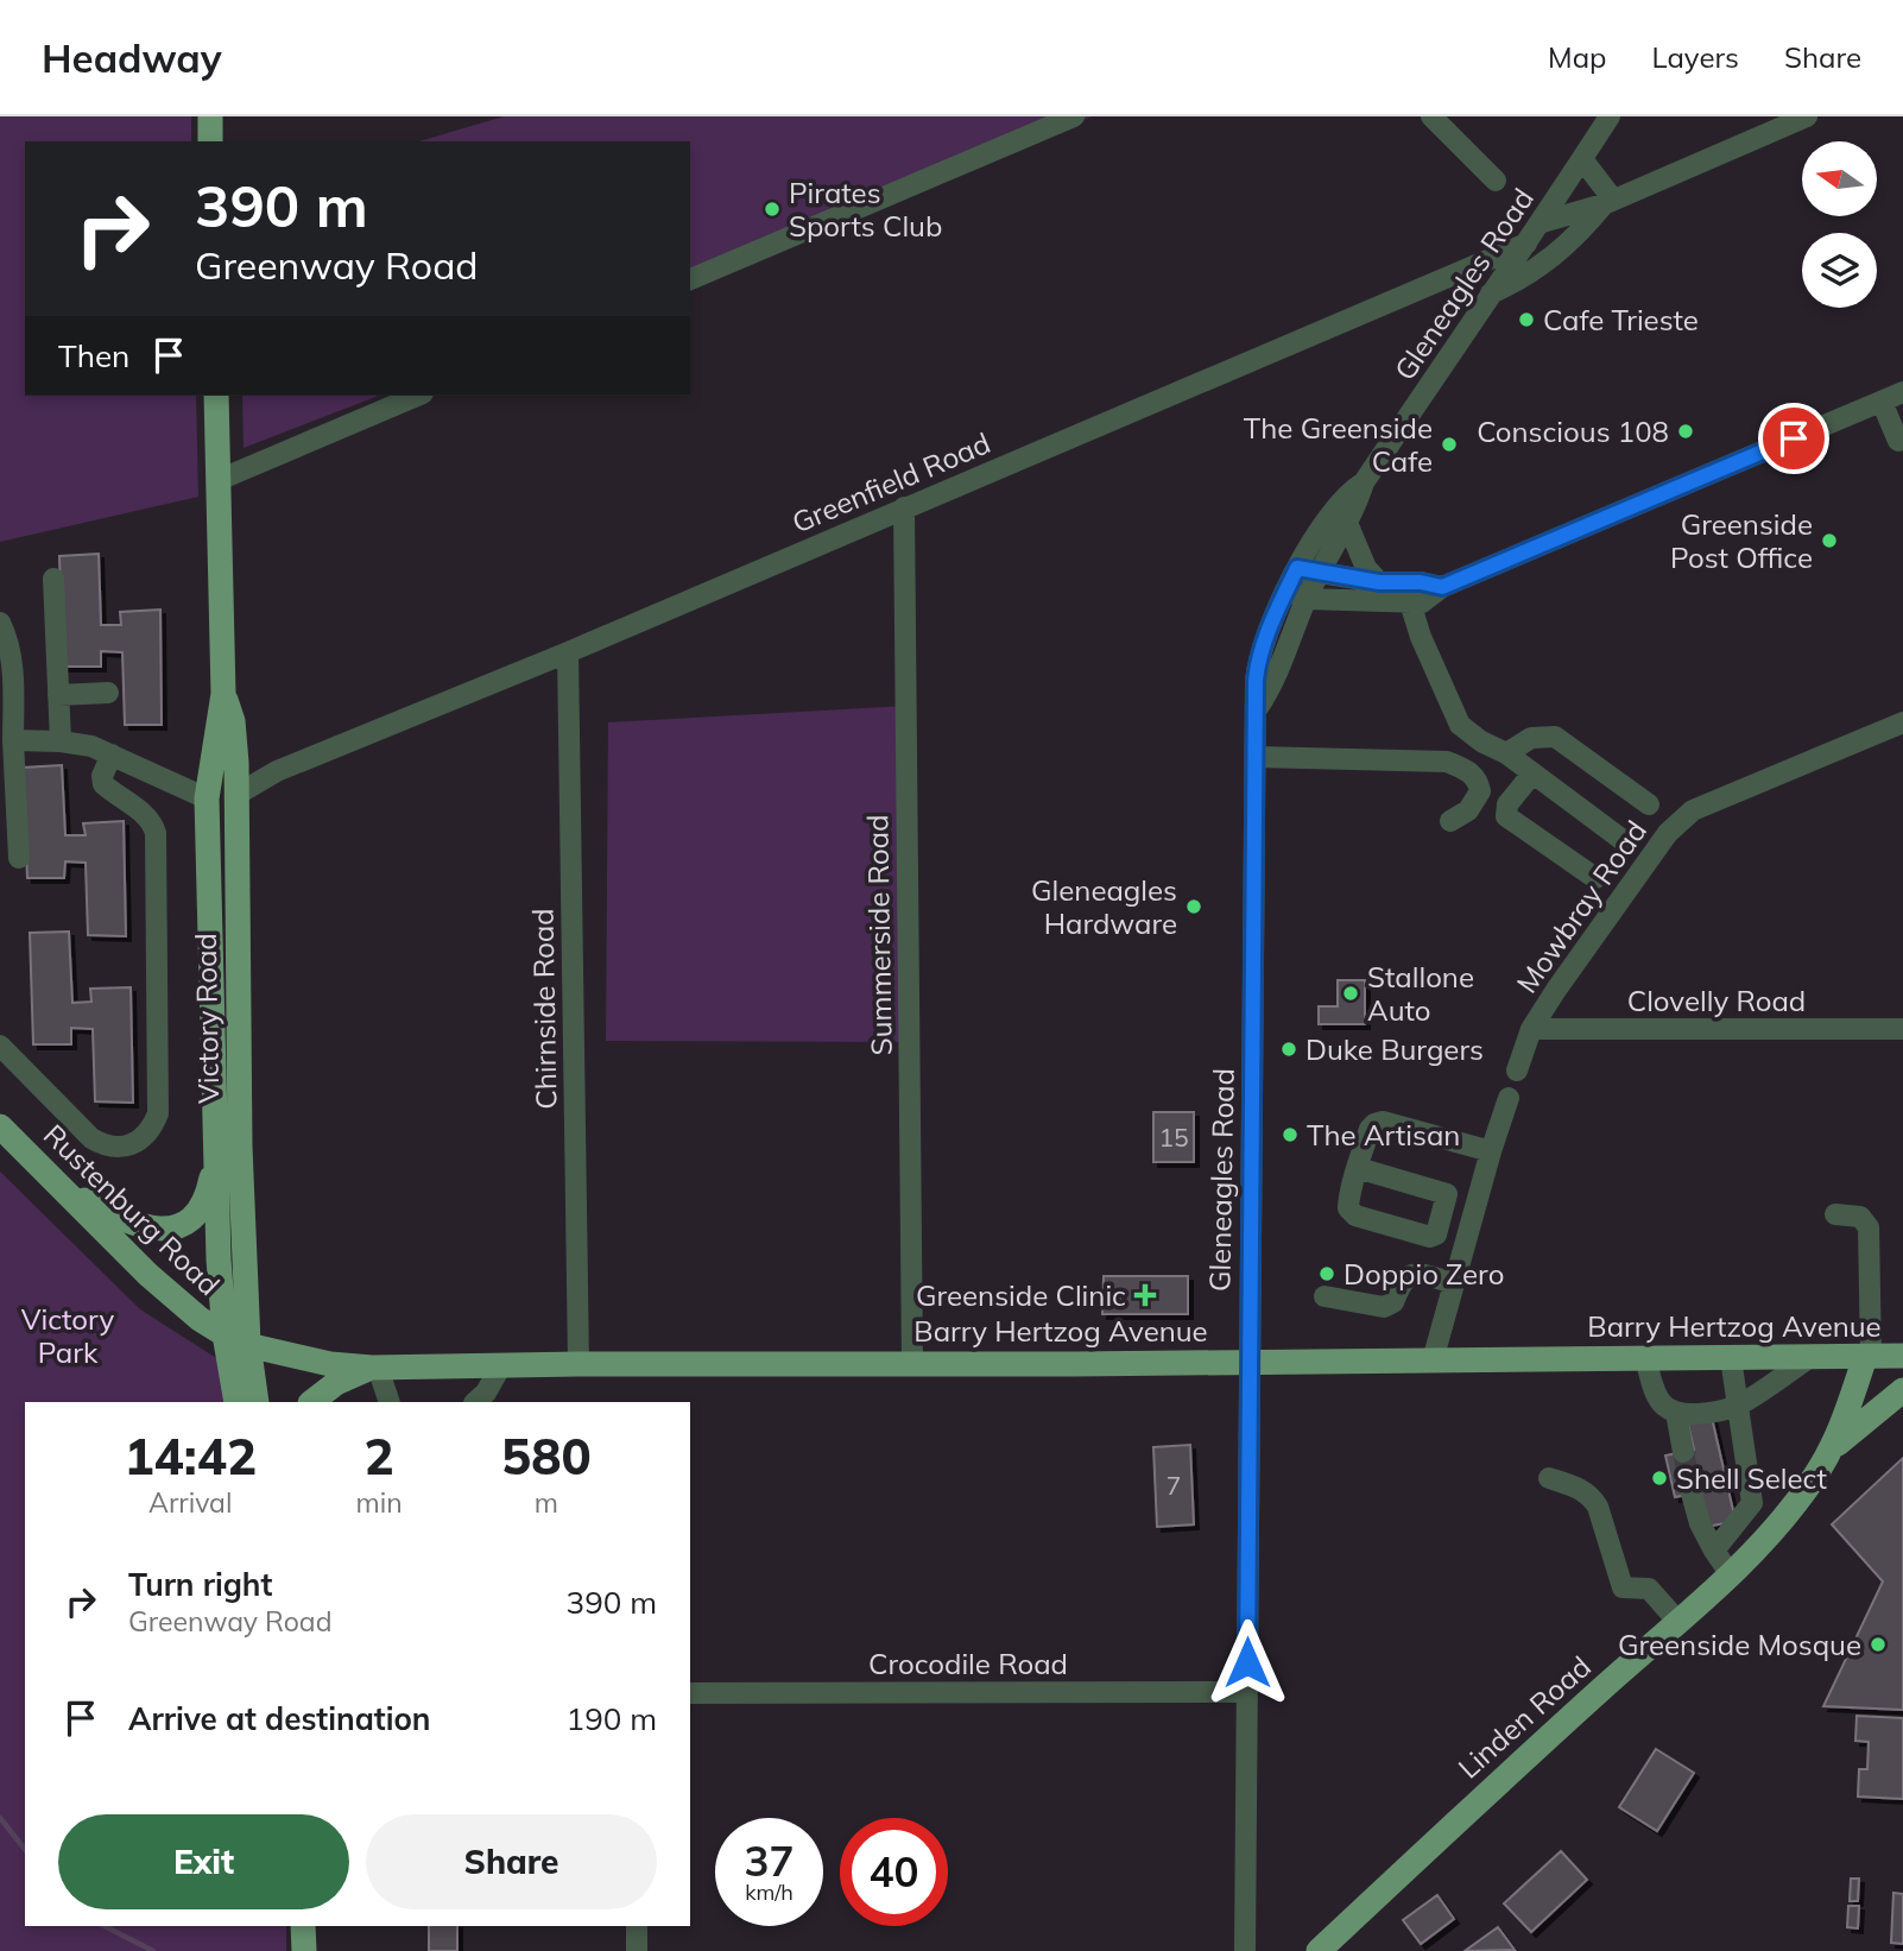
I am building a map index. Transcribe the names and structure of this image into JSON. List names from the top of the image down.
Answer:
{
  "streets": {
    "main road": [
      "Victory Road",
      "Rustenburg Road",
      "Barry Hertzog Avenue",
      "Linden Road"
    ],
    "street": [
      "Gleneagles Road",
      "Greenfield Road",
      "Mowbray Road",
      "Summerside Road",
      "Clovelly Road",
      "Chirnside Road",
      "Crocodile Road"
    ]
  },
  "crossings": [
    ["Gleneagles Road", "Greenfield Road"],
    ["Gleneagles Road", "Barry Hertzog Avenue"],
    ["Gleneagles Road", "Crocodile Road"],
    ["Greenfield Road", "Summerside Road"],
    ["Greenfield Road", "Chirnside Road"],
    ["Greenfield Road", "Victory Road"],
    ["Mowbray Road", "Clovelly Road"],
    ["Summerside Road", "Barry Hertzog Avenue"],
    ["Chirnside Road", "Barry Hertzog Avenue"],
    ["Victory Road", "Rustenburg Road"],
    ["Victory Road", "Barry Hertzog Avenue"],
    ["Rustenburg Road", "Barry Hertzog Avenue"],
    ["Barry Hertzog Avenue", "Linden Road"]
  ],
  "parks": ["Victory Park"],
  "places": {
    "other": [
      "Pirates Sports Club",
      "Cafe Trieste",
      "Conscious 108",
      "The Greenside Cafe",
      "Greenside Post Office",
      "Gleneagles Hardware",
      "Stallone Auto",
      "Duke Burgers",
      "The Artisan",
      "Doppio Zero",
      "Shell Select",
      "Greenside Mosque"
    ],
    "health": ["Greenside Clinic"]
  },
  "house_numbers": ["15", "7"],
  "north": "left",
  "page": {
    "header": "Headway",
    "nav": ["Map", "Layers", "Share"],
    "turn": ["390 m", "Greenway Road"],
    "then": "Then",
    "eta": [
      "14:42",
      "Arrival",
      "2",
      "min",
      "580",
      "m"
    ],
    "list": [
      {
        "name": "Turn right",
        "note": "Greenway Road",
        "value": "390 m"
      },
      {
        "name": "Arrive at destination",
        "value": "190 m"
      }
    ],
    "buttons": ["Exit", "Share"],
    "speed": "37 km/h",
    "limit": "40"
  }
}
